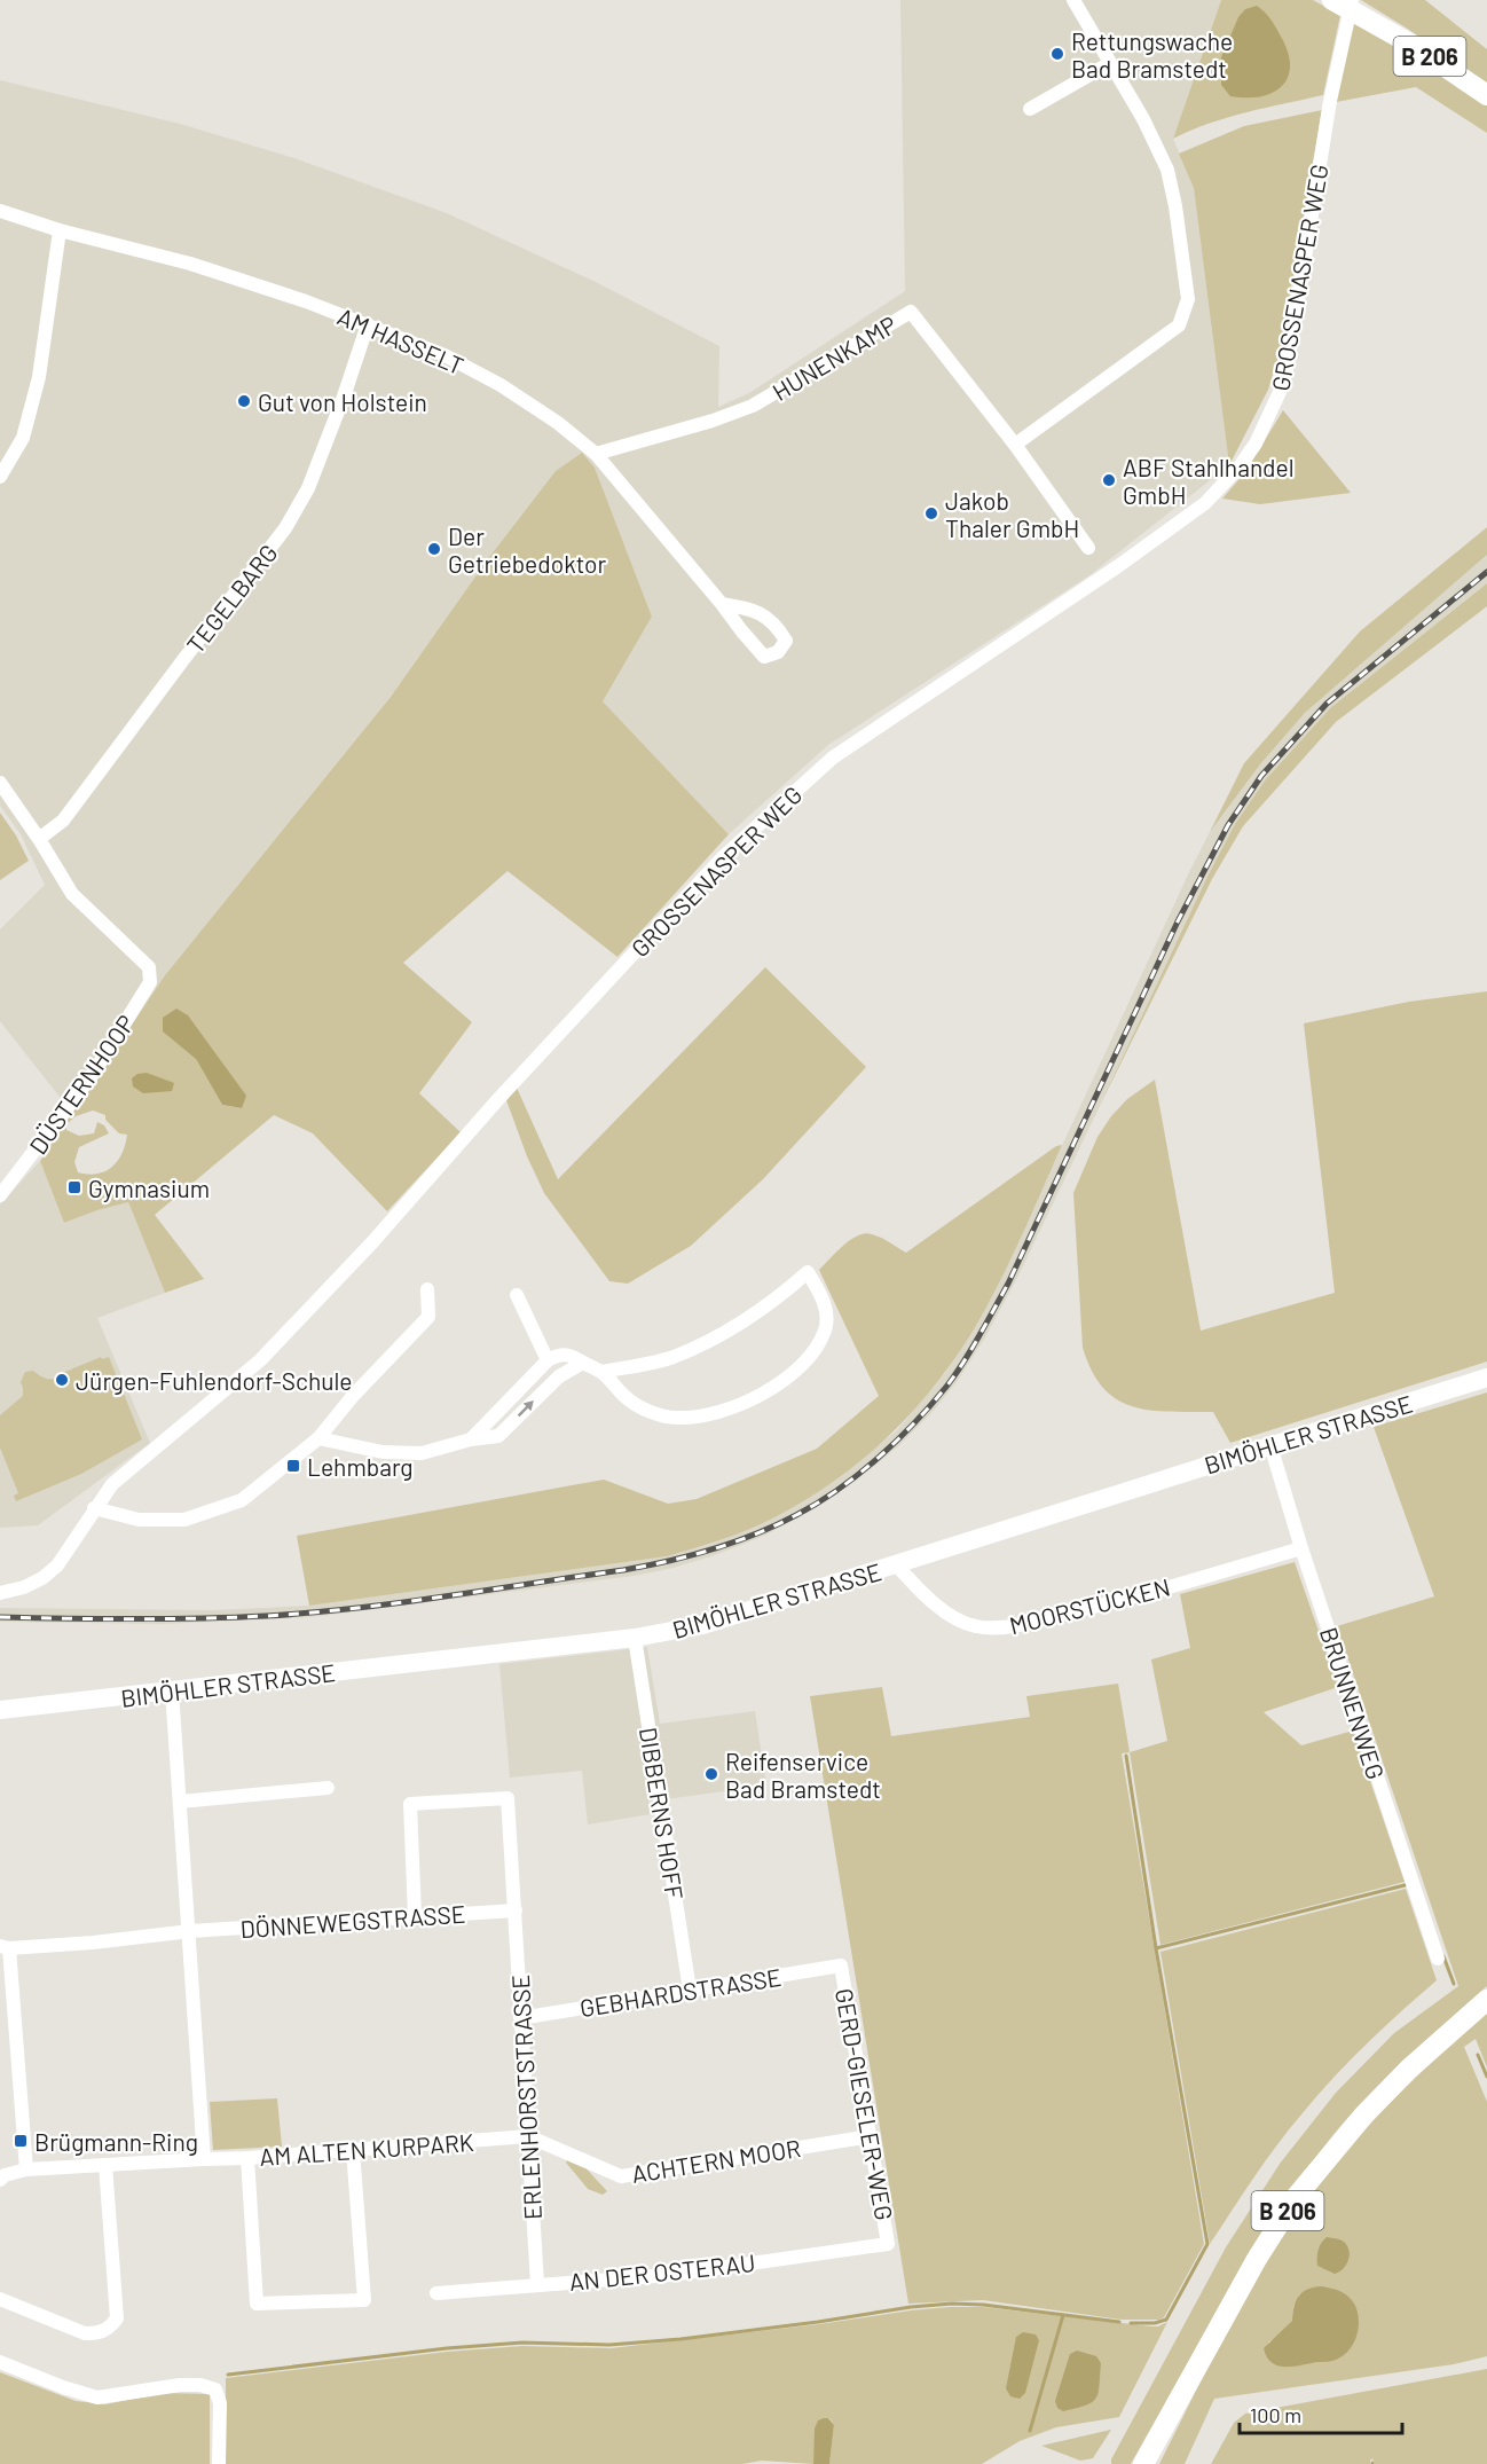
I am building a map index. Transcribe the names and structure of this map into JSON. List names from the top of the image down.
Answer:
{
  "streets": {
    "main road": ["B 206"],
    "street": [
      "GROSSENASPER WEG",
      "AM HASSELT",
      "HUNENKAMP",
      "TEGELBARG",
      "DÜSTERNHOOP",
      "BIMÖHLER STRASSE",
      "MOORSTÜCKEN",
      "BRUNNENWEG",
      "DIBBERNS HOFF",
      "DÖNNEWEGSTRASSE",
      "GEBHARDSTRASSE",
      "ERLENHORSTSTRASSE",
      "GERD-GIESELER-WEG",
      "AM ALTEN KURPARK",
      "ACHTERN MOOR",
      "AN DER OSTERAU"
    ]
  },
  "crossings": [
    ["AM HASSELT", "HUNENKAMP"],
    ["AM HASSELT", "TEGELBARG"],
    ["TEGELBARG", "DÜSTERNHOOP"],
    ["BIMÖHLER STRASSE", "MOORSTÜCKEN"],
    ["BIMÖHLER STRASSE", "BRUNNENWEG"],
    ["BIMÖHLER STRASSE", "DIBBERNS HOFF"],
    ["MOORSTÜCKEN", "BRUNNENWEG"],
    ["DIBBERNS HOFF", "GEBHARDSTRASSE"],
    ["DÖNNEWEGSTRASSE", "ERLENHORSTSTRASSE"],
    ["GEBHARDSTRASSE", "ERLENHORSTSTRASSE"],
    ["GEBHARDSTRASSE", "GERD-GIESELER-WEG"],
    ["ERLENHORSTSTRASSE", "AM ALTEN KURPARK"],
    ["ERLENHORSTSTRASSE", "ACHTERN MOOR"],
    ["ERLENHORSTSTRASSE", "AN DER OSTERAU"],
    ["GERD-GIESELER-WEG", "ACHTERN MOOR"],
    ["GERD-GIESELER-WEG", "AN DER OSTERAU"],
    ["AM ALTEN KURPARK", "ACHTERN MOOR"]
  ],
  "places": {
    "other": [
      "Rettungswache Bad Bramstedt",
      "Gut von Holstein",
      "ABF Stahlhandel GmbH",
      "Jakob Thaler GmbH",
      "Der Getriebedoktor",
      "Jürgen-Fuhlendorf-Schule",
      "Reifenservice Bad Bramstedt"
    ],
    "transit": ["Gymnasium", "Lehmbarg", "Brügmann-Ring"]
  },
  "scale_bar": "100 m"
}
